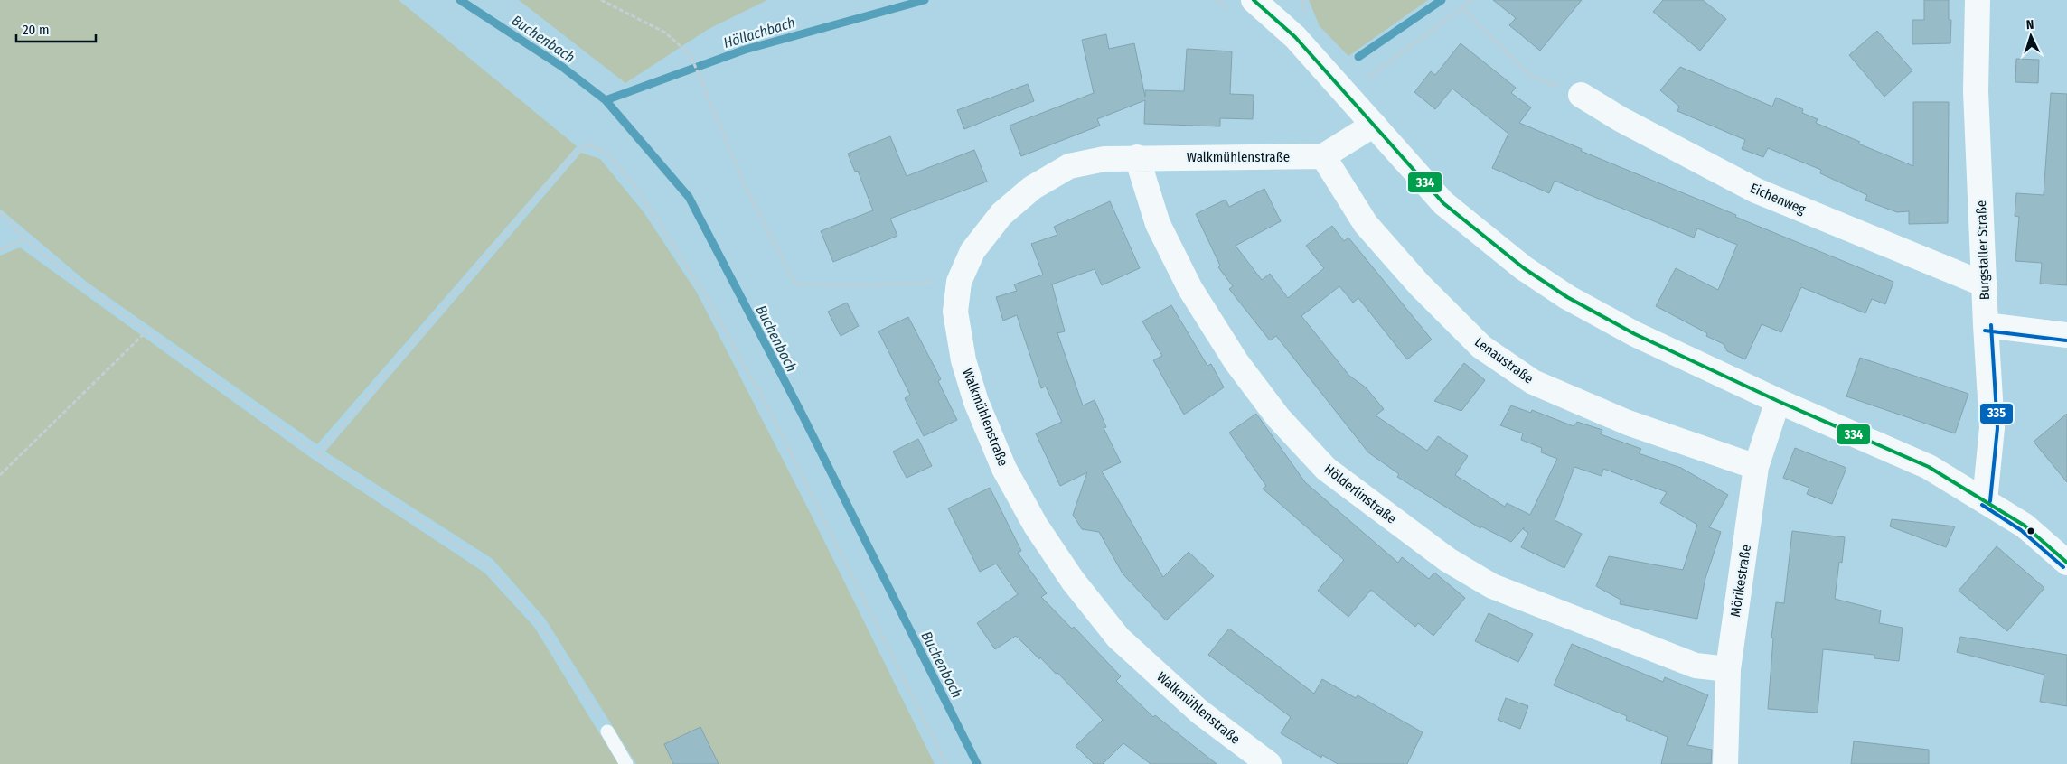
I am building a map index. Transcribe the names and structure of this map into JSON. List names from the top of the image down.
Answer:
{
  "streets": {
    "street": [
      "Walkmühlenstraße",
      "Eichenweg",
      "Burgstaller Straße",
      "Lenaustraße",
      "Hölderlinstraße",
      "Mörikestraße"
    ]
  },
  "crossings": [
    ["Walkmühlenstraße", "Lenaustraße"],
    ["Walkmühlenstraße", "Hölderlinstraße"],
    ["Eichenweg", "Burgstaller Straße"],
    ["Lenaustraße", "Mörikestraße"],
    ["Hölderlinstraße", "Mörikestraße"]
  ],
  "water": ["Höllachbach", "Buchenbach"],
  "lines": ["transit line 334", "transit line 335"],
  "scale_bar": "20 m",
  "north": "top"
}
